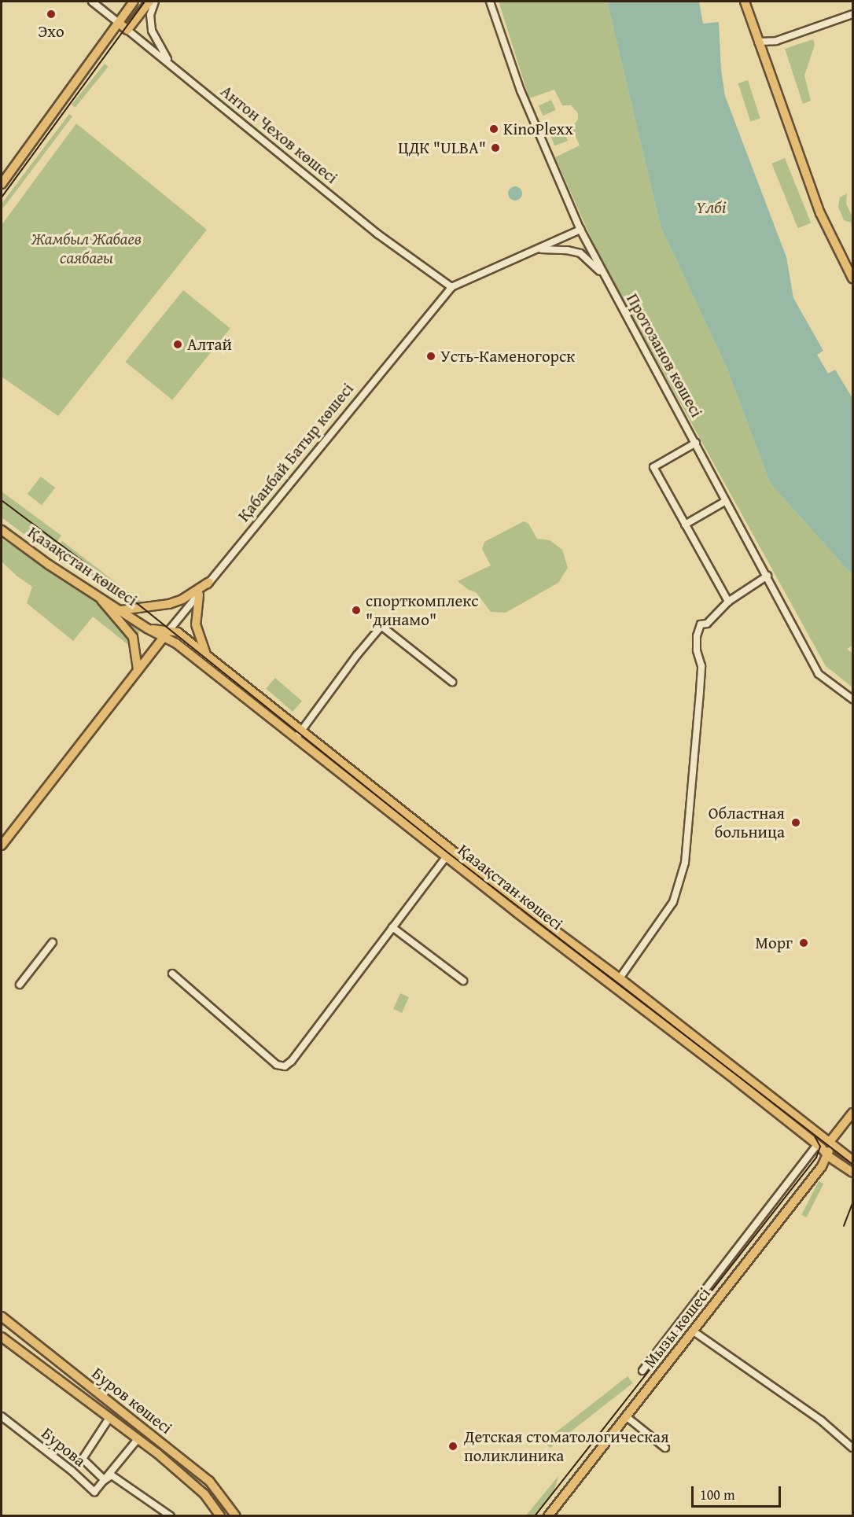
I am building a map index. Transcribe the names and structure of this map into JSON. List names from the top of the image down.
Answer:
{
  "streets": {
    "main road": [
      "Антон Чехов көшесі",
      "Қазақстан көшесі",
      "Мызы көшесі",
      "Буров көшесі"
    ],
    "street": ["Протозанов көшесі", "Қабанбай Батыр көшесі", "Бурова"]
  },
  "crossings": [
    ["Антон Чехов көшесі", "Қабанбай Батыр көшесі"],
    ["Қабанбай Батыр көшесі", "Қазақстан көшесі"],
    ["Қазақстан көшесі", "Мызы көшесі"],
    ["Буров көшесі", "Бурова"]
  ],
  "water": ["Үлбі"],
  "parks": ["Жамбыл Жабаев саябағы"],
  "places": [
    "Эхо",
    "KinoPlexx",
    "ЦДК \"ULBA\"",
    "Алтай",
    "Усть-Каменогорск",
    "спорткомплекс \"динамо\"",
    "Областная больница",
    "Морг",
    "Детская стоматологическая поликлиника"
  ],
  "scale_bar": "100 m"
}
